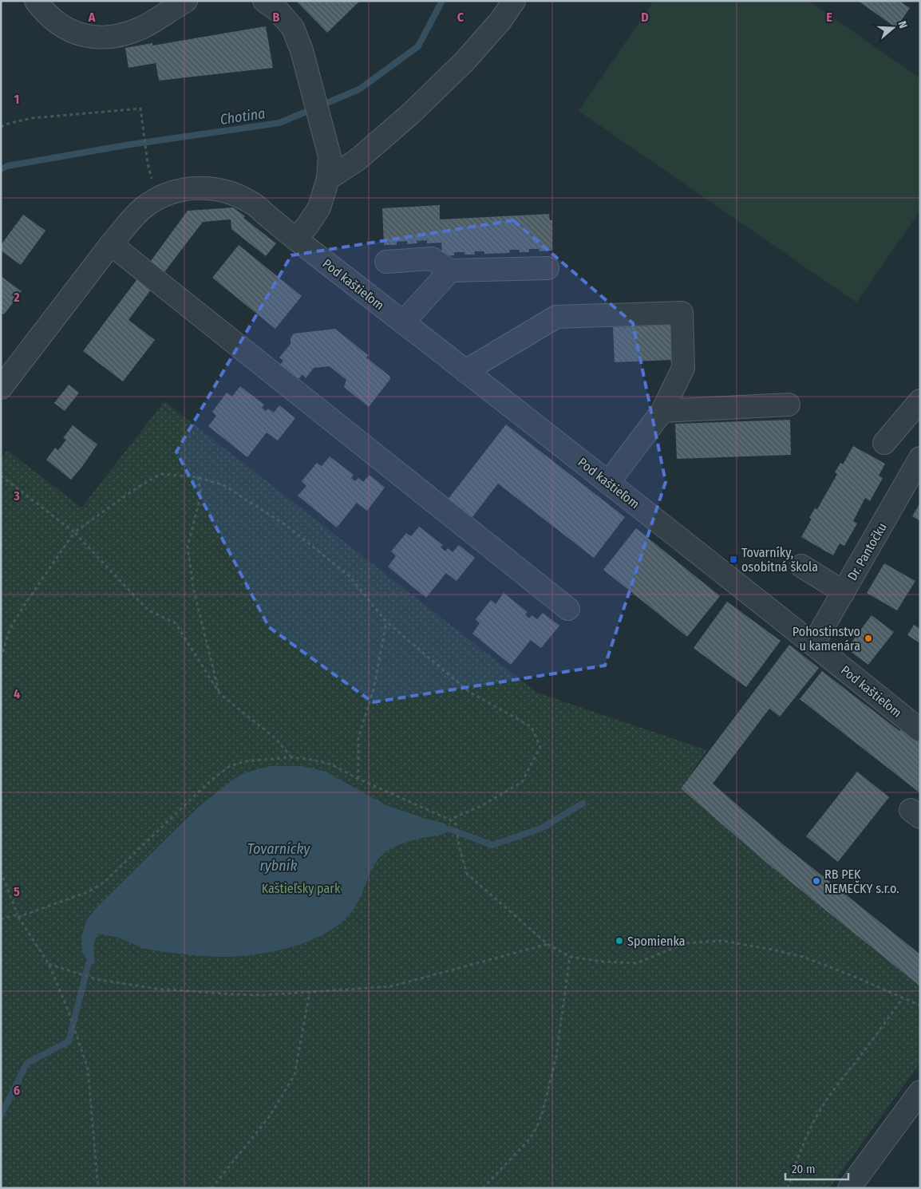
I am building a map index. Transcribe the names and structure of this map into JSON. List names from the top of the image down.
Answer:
{
  "streets": {
    "street": ["Pod kaštieľom", "Dr. Pantočku"]
  },
  "crossings": [
    ["Pod kaštieľom", "Dr. Pantočku"]
  ],
  "water": ["Chotina", "Tovarnícky rybník"],
  "parks": ["Kaštieľsky park"],
  "places": {
    "transit": ["Tovarníky, osobitná škola"],
    "other": ["Pohostinstvo u kamenára", "RB PEK NEMEČKY s.r.o.", "Spomienka"]
  },
  "scale_bar": "20 m",
  "north": "right",
  "grid": {
    "columns": [
      "A",
      "B",
      "C",
      "D",
      "E"
    ],
    "rows": [
      "1",
      "2",
      "3",
      "4",
      "5",
      "6"
    ]
  }
}
